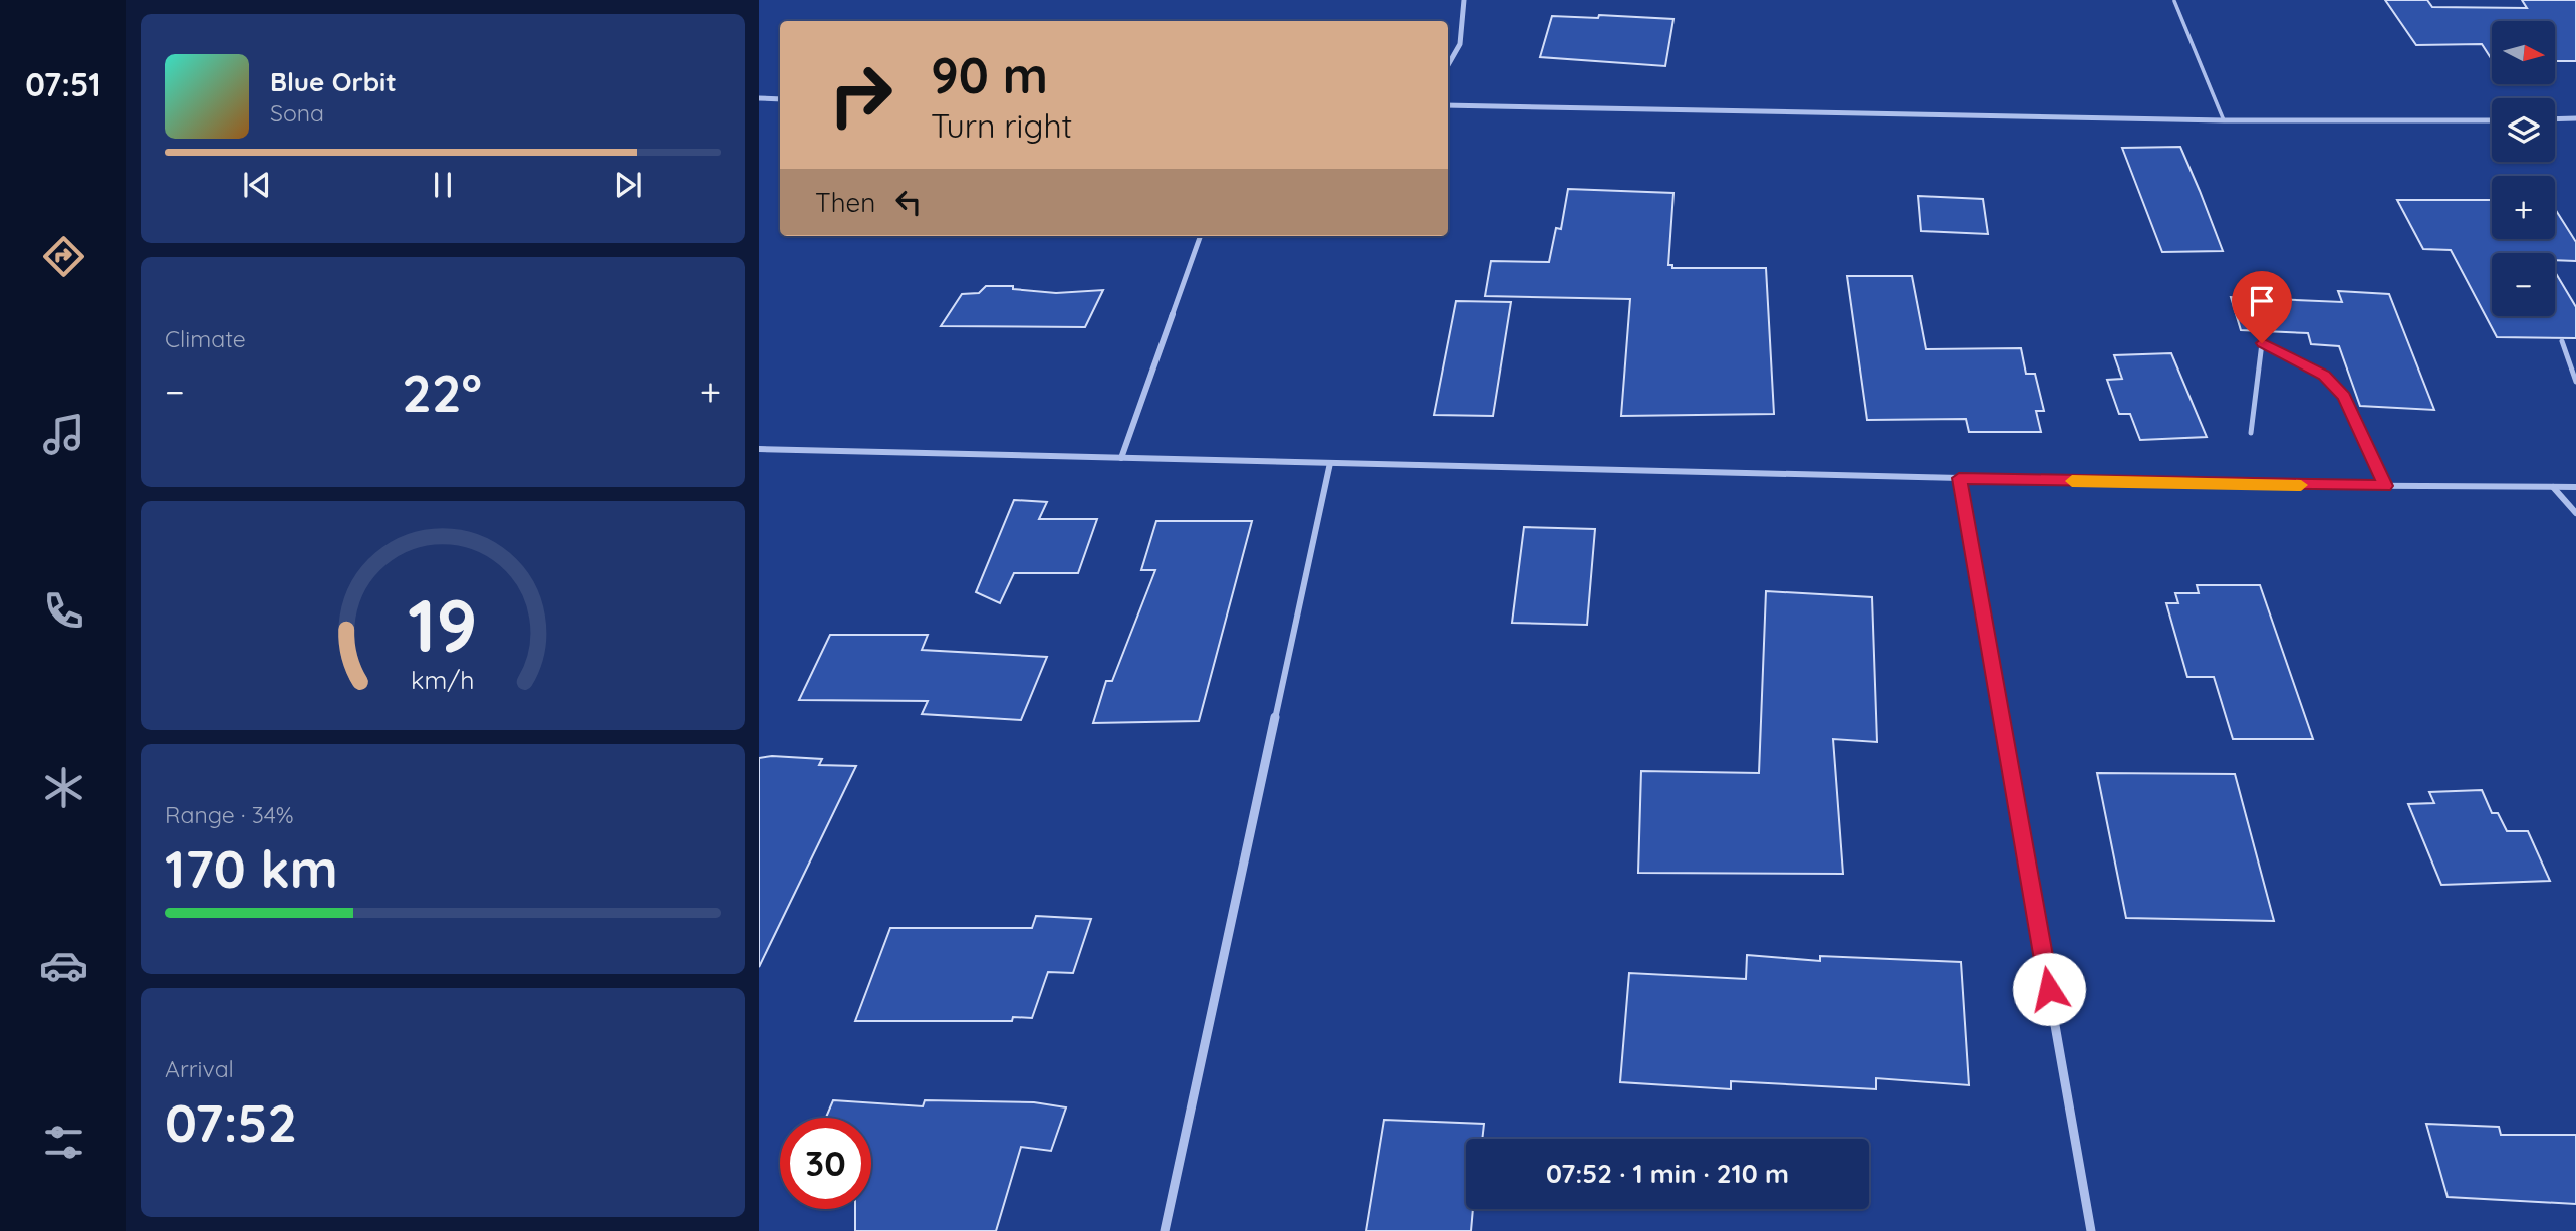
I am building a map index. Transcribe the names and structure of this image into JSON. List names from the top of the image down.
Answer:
{
  "north": "right",
  "page": {
    "tabs": "07:51",
    "map_buttons": ["+", "−"],
    "turn": ["90 m", "Turn right"],
    "song": ["Blue Orbit", "Sona"],
    "then": "Then",
    "tile": [
      "Climate",
      ["Range · 34%", "170 km"],
      ["Arrival", "07:52"]
    ],
    "heat": ["−", "22°", "+"],
    "limit": "30",
    "trip": "07:52 · 1 min · 210 m",
    "gauge": ["19", "km/h"]
  }
}
